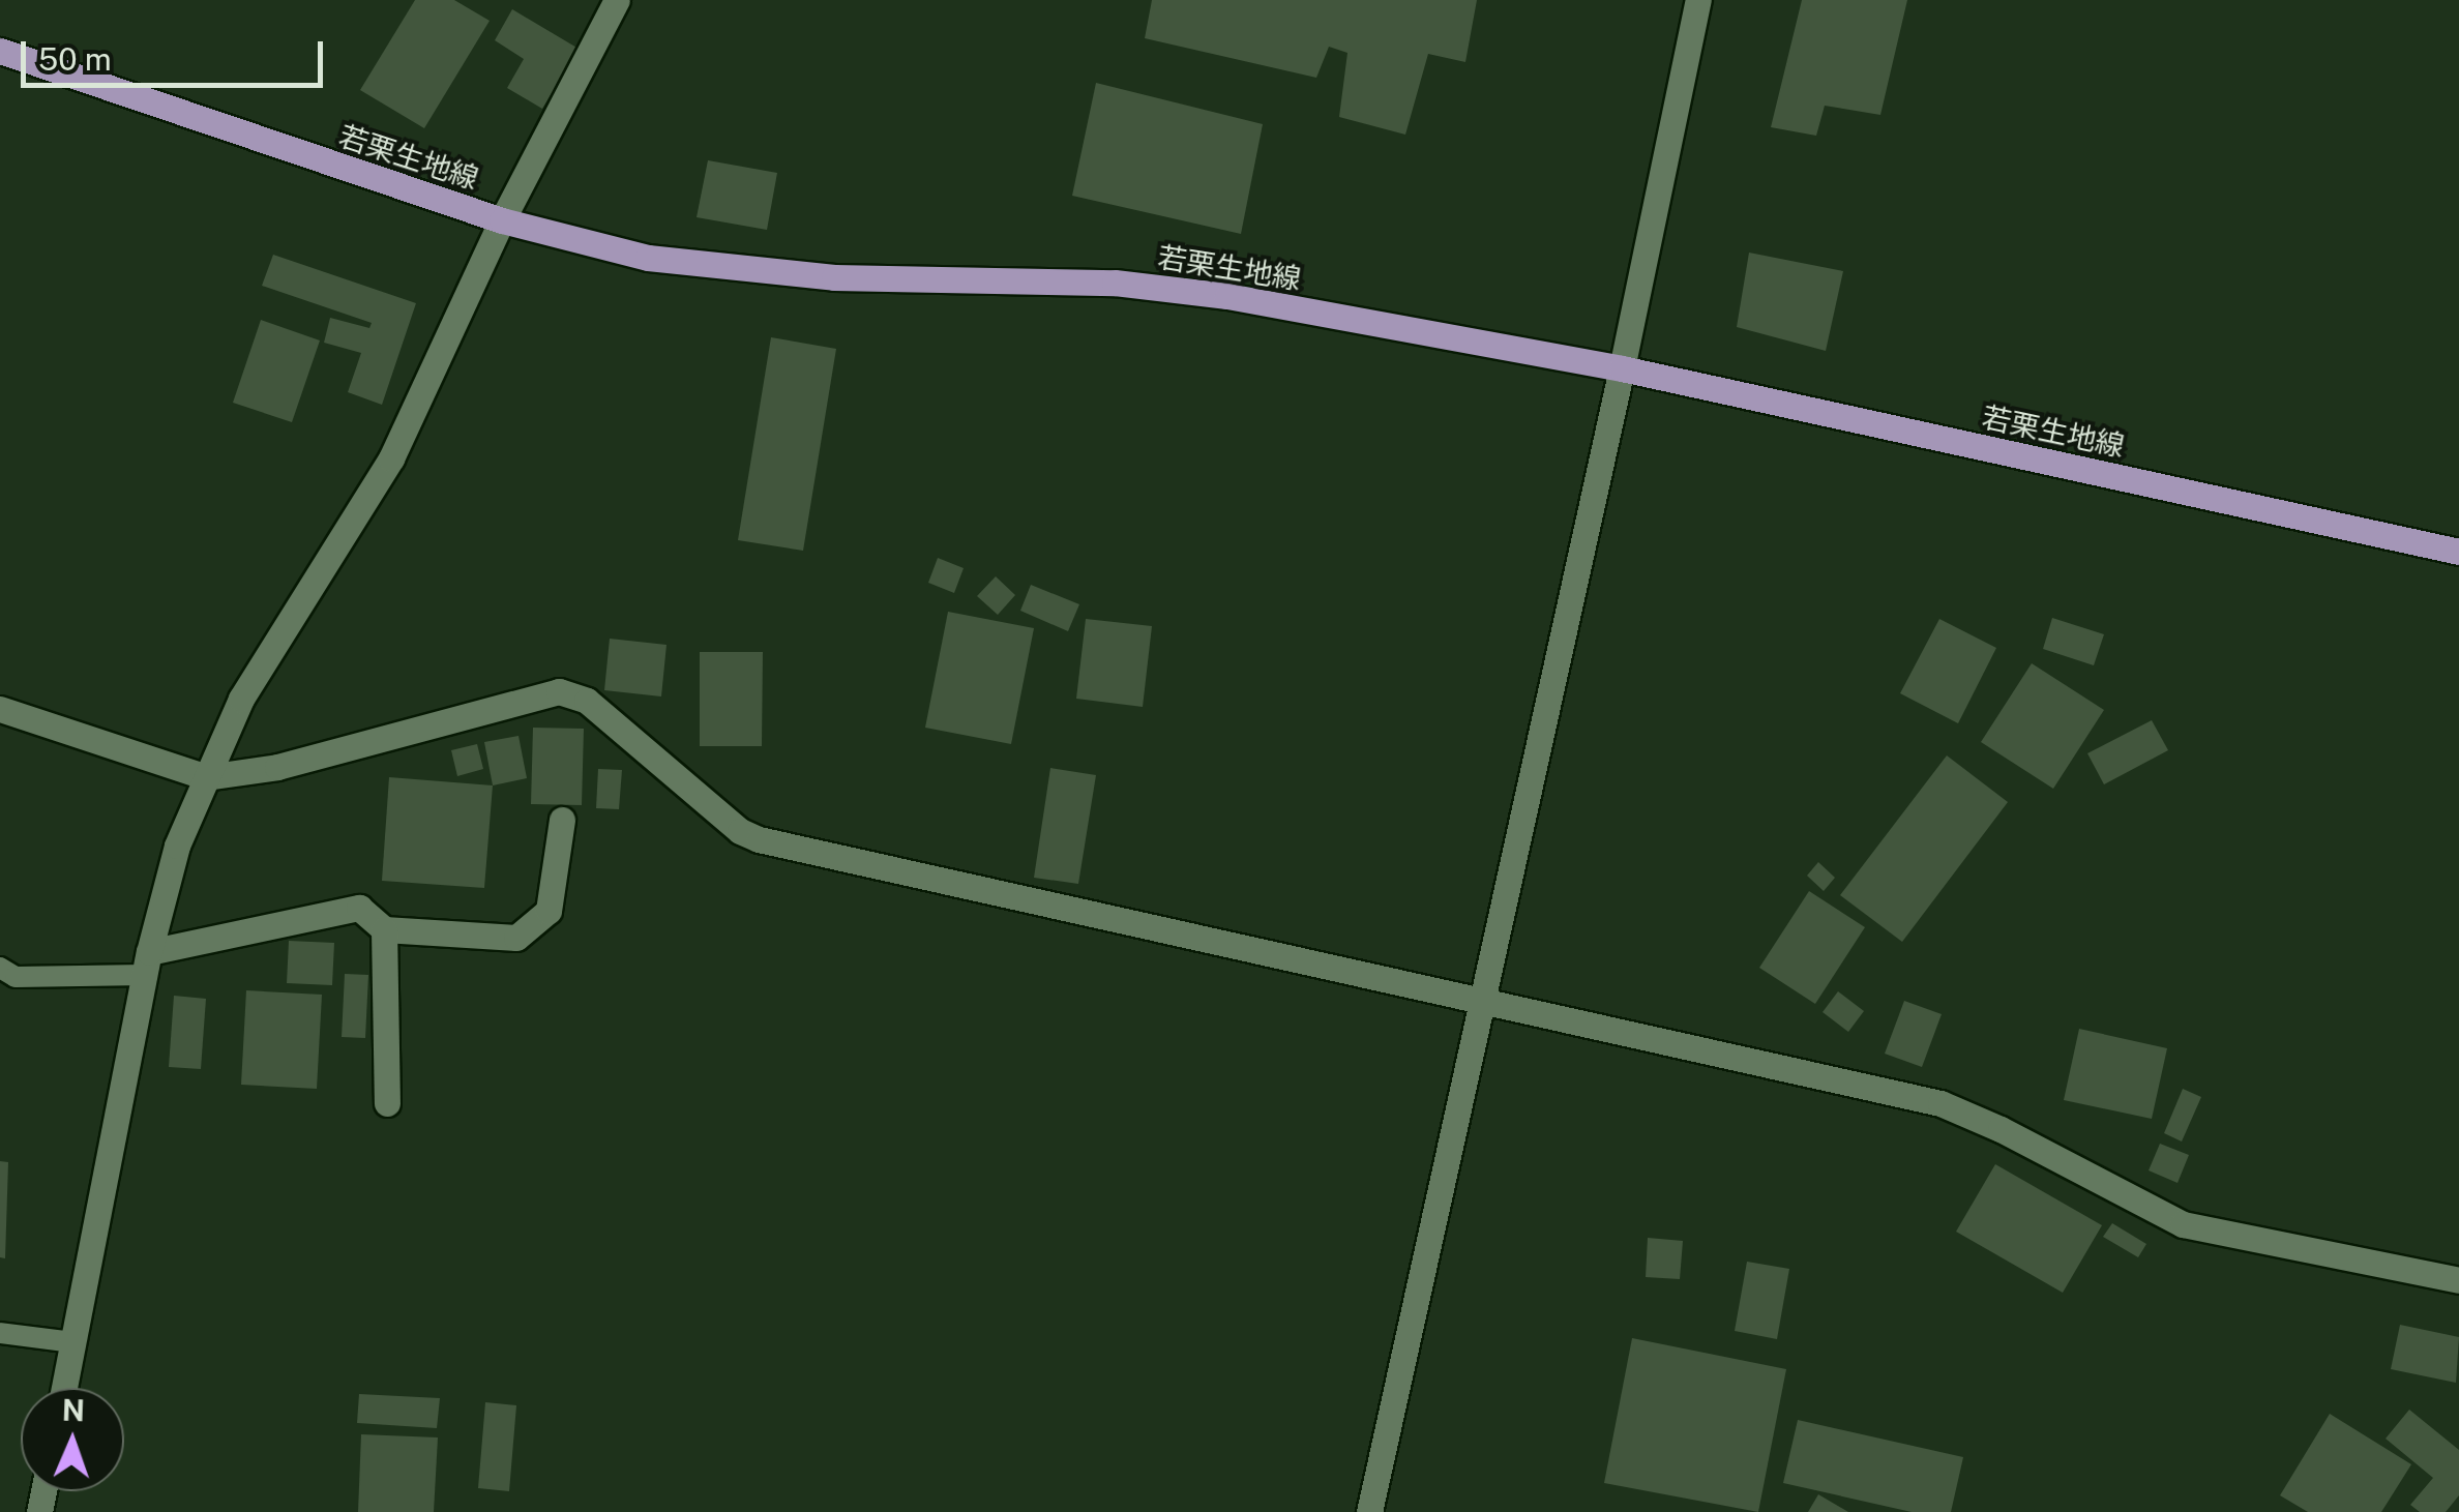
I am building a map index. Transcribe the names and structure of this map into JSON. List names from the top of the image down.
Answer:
{
  "streets": {
    "main road": ["若栗生地線"]
  },
  "scale_bar": "50 m",
  "north": "top"
}
